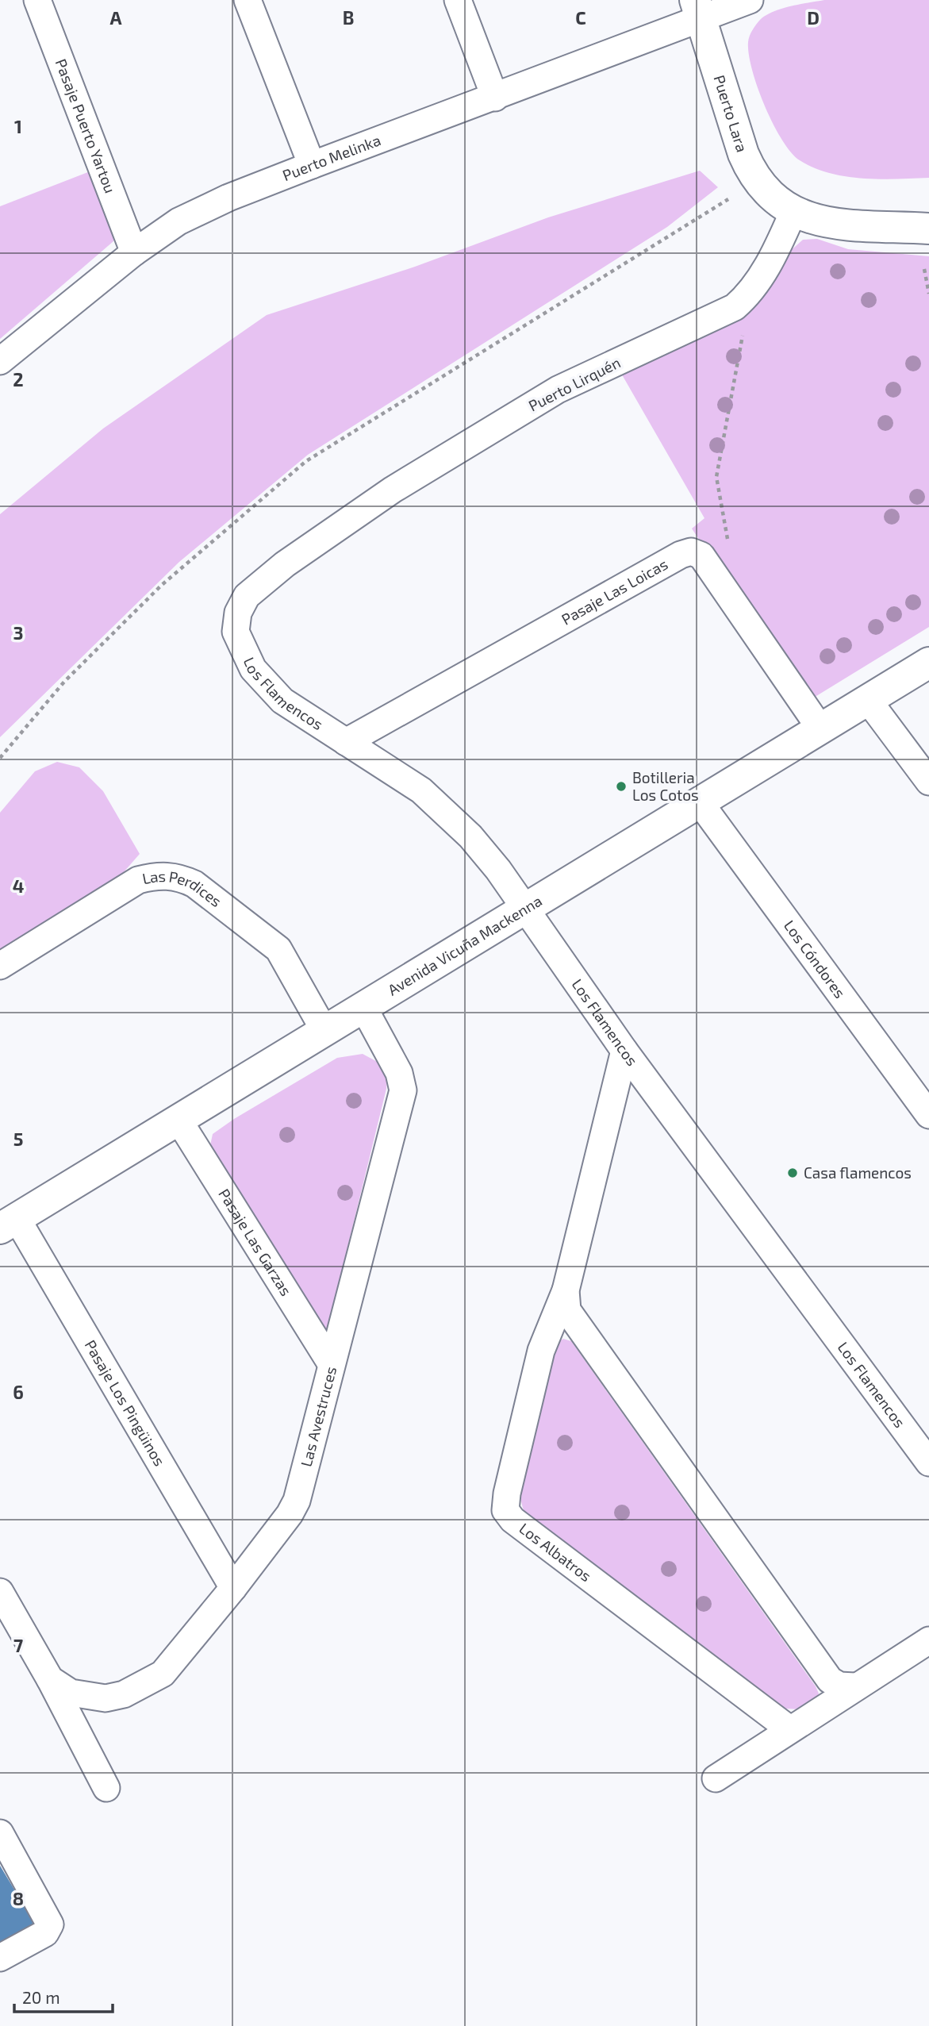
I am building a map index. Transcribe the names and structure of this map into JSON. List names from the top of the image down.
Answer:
{
  "streets": {
    "street": [
      "Puerto Lara",
      "Pasaje Puerto Yartou",
      "Puerto Melinka",
      "Puerto Lirquén",
      "Pasaje Las Loicas",
      "Los Flamencos",
      "Las Perdices",
      "Avenida Vicuña Mackenna",
      "Los Cóndores",
      "Pasaje Las Garzas",
      "Pasaje Los Pingüinos",
      "Las Avestruces",
      "Los Albatros"
    ]
  },
  "crossings": [
    ["Puerto Lara", "Puerto Melinka"],
    ["Puerto Lara", "Puerto Lirquén"],
    ["Pasaje Puerto Yartou", "Puerto Melinka"],
    ["Puerto Lirquén", "Los Flamencos"],
    ["Pasaje Las Loicas", "Los Flamencos"],
    ["Pasaje Las Loicas", "Avenida Vicuña Mackenna"],
    ["Los Flamencos", "Avenida Vicuña Mackenna"],
    ["Los Flamencos", "Los Albatros"],
    ["Las Perdices", "Avenida Vicuña Mackenna"],
    ["Avenida Vicuña Mackenna", "Los Cóndores"],
    ["Avenida Vicuña Mackenna", "Pasaje Las Garzas"],
    ["Avenida Vicuña Mackenna", "Pasaje Los Pingüinos"],
    ["Avenida Vicuña Mackenna", "Las Avestruces"],
    ["Pasaje Las Garzas", "Las Avestruces"],
    ["Pasaje Los Pingüinos", "Las Avestruces"]
  ],
  "places": ["Botilleria Los Cotos", "Casa flamencos"],
  "scale_bar": "20 m",
  "grid": {
    "columns": [
      "A",
      "B",
      "C",
      "D"
    ],
    "rows": [
      "1",
      "2",
      "3",
      "4",
      "5",
      "6",
      "7",
      "8"
    ]
  }
}
